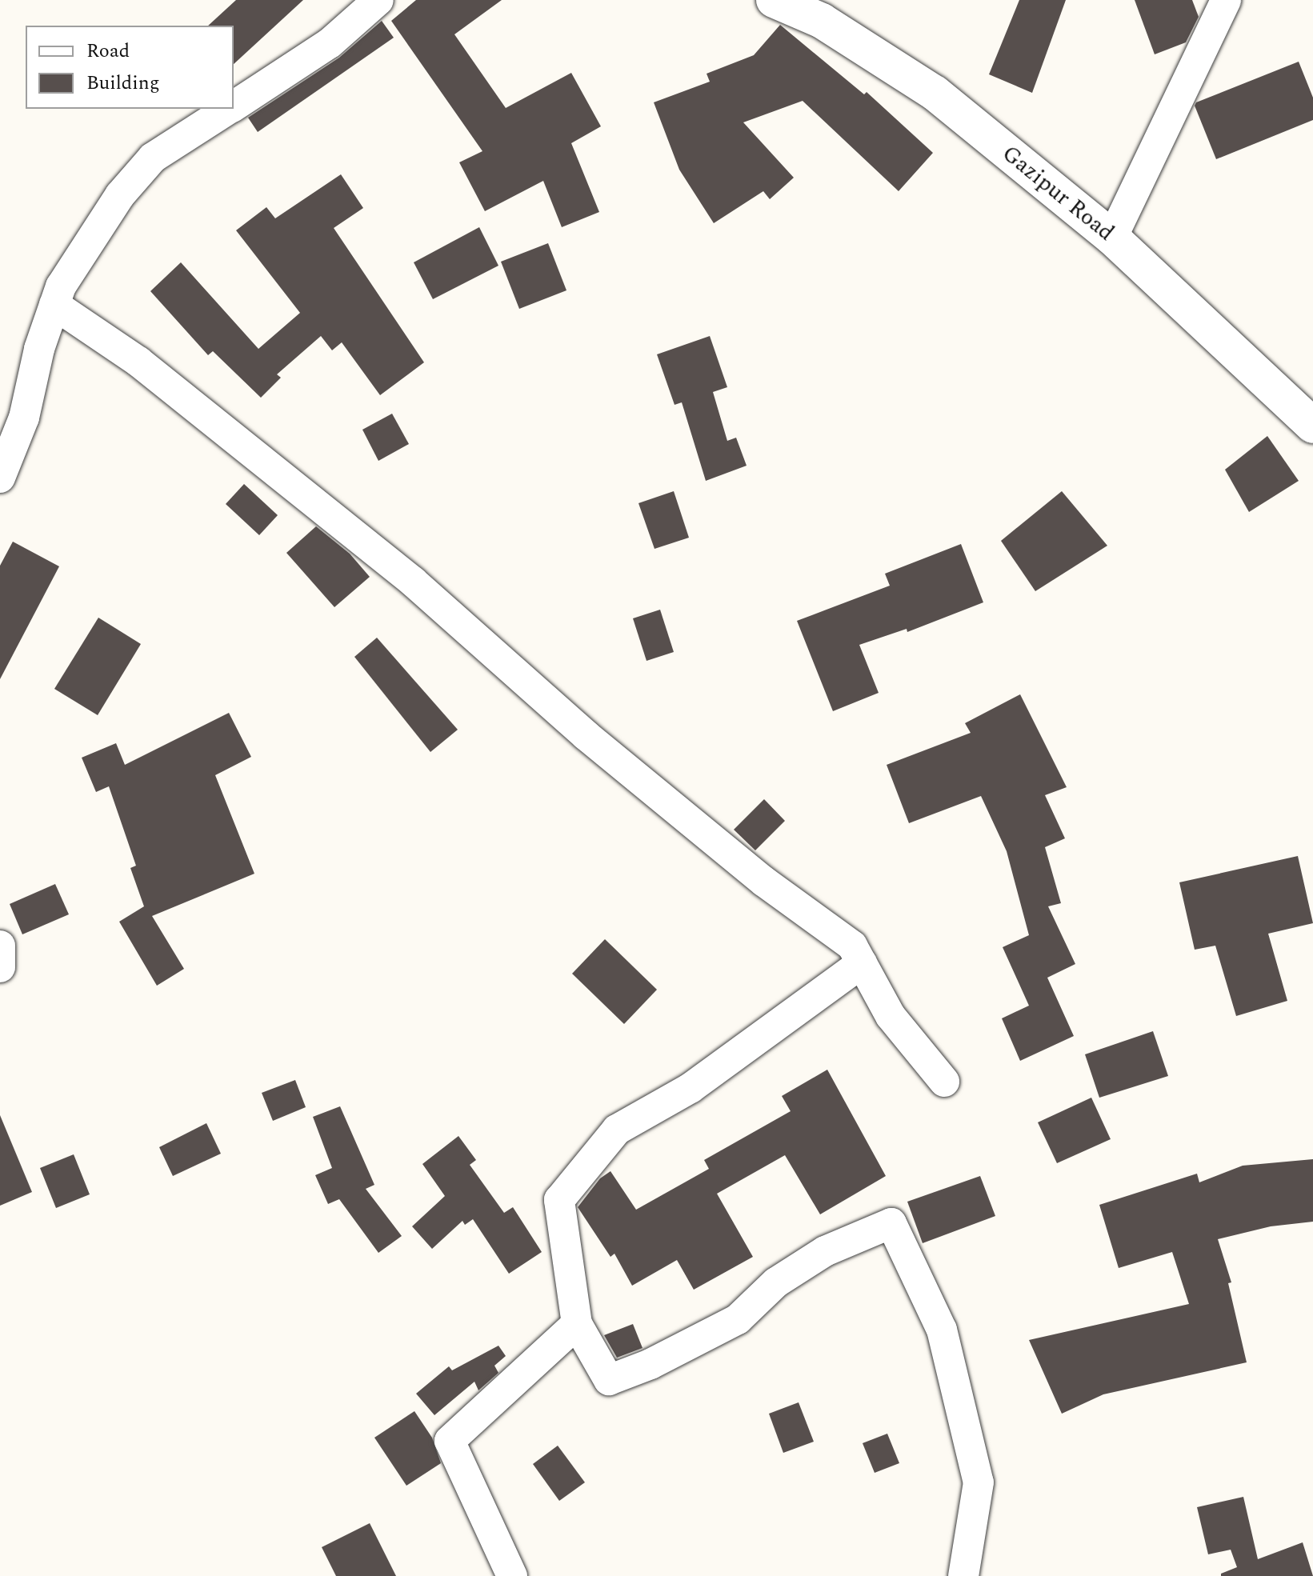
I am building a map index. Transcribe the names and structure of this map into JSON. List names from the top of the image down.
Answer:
{
  "streets": {
    "street": ["Gazipur Road"]
  },
  "legend": ["Road", "Building"]
}
